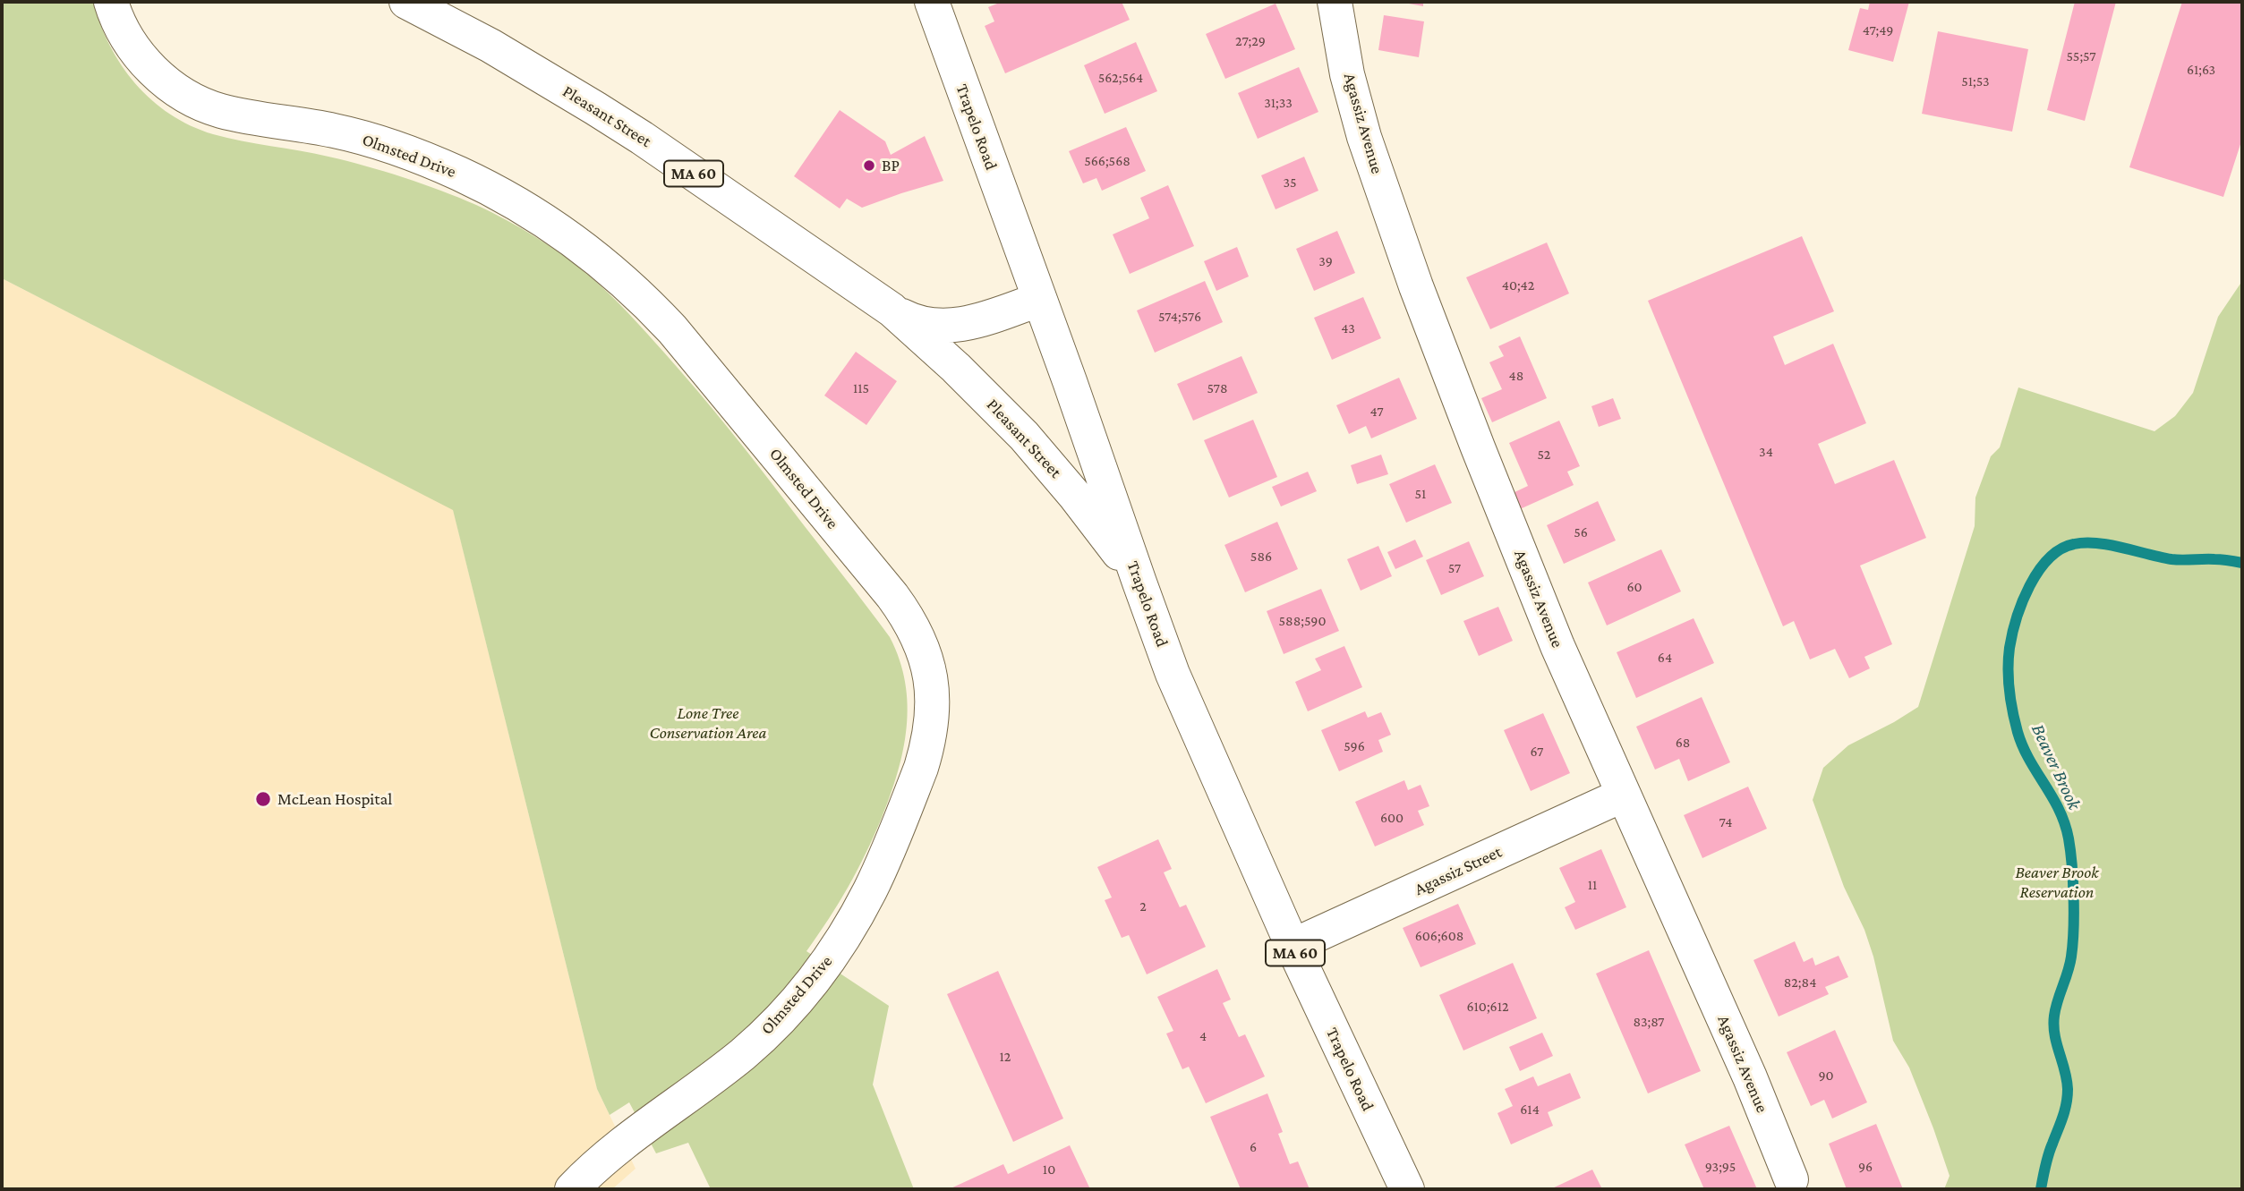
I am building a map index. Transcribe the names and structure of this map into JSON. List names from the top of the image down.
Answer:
{
  "streets": {
    "street": [
      "Pleasant Street",
      "Agassiz Avenue",
      "Trapelo Road",
      "Olmsted Drive",
      "MA 60",
      "Agassiz Street"
    ]
  },
  "crossings": [
    ["Pleasant Street", "Trapelo Road"],
    ["Agassiz Avenue", "Agassiz Street"],
    ["Trapelo Road", "Agassiz Street"]
  ],
  "water": ["Beaver Brook"],
  "parks": ["Lone Tree Conservation Area", "Beaver Brook Reservation"],
  "places": ["BP", "McLean Hospital"],
  "house_numbers": [
    "47;49",
    "27;29",
    "55;57",
    "61;63",
    "562;564",
    "51;53",
    "31;33",
    "566;568",
    "35",
    "39",
    "40;42",
    "574;576",
    "43",
    "48",
    "115",
    "578",
    "47",
    "34",
    "52",
    "51",
    "56",
    "586",
    "57",
    "60",
    "588;590",
    "64",
    "68",
    "596",
    "67",
    "600",
    "74",
    "11",
    "2",
    "606;608",
    "82;84",
    "610;612",
    "83;87",
    "4",
    "12",
    "90",
    "614",
    "6",
    "93;95",
    "96",
    "10"
  ]
}
